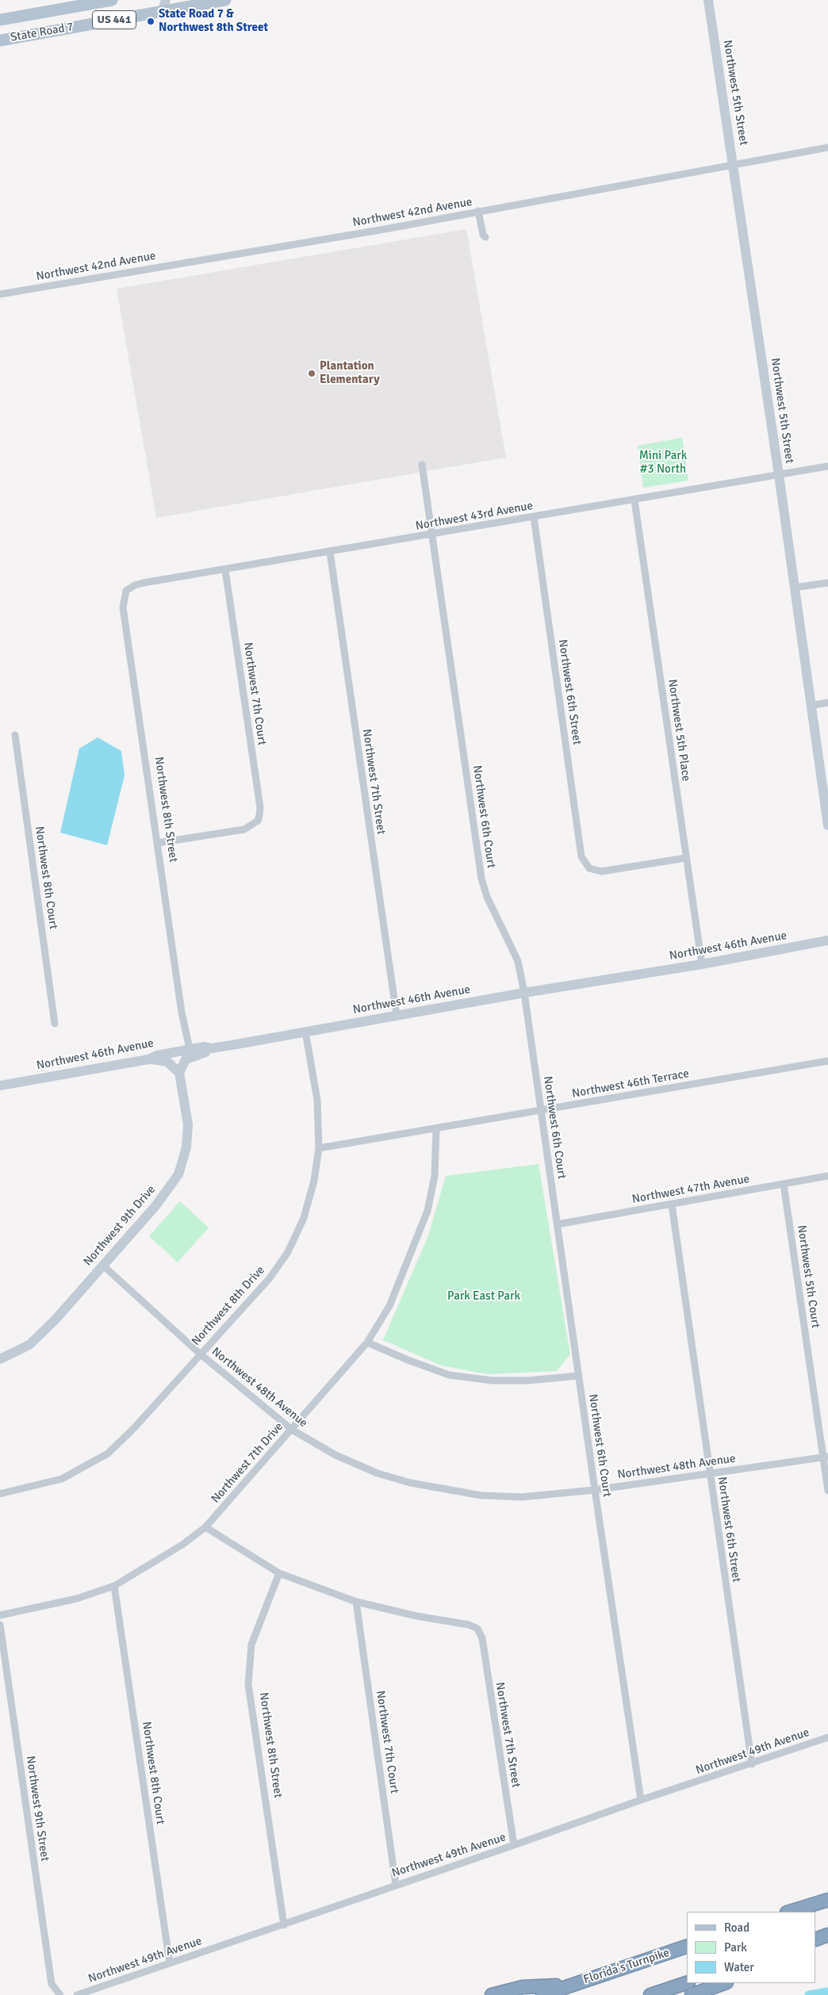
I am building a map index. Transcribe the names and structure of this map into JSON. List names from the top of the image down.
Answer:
{
  "streets": {
    "highway": ["Florida's Turnpike"],
    "main road": ["US 441", "State Road 7"],
    "street": [
      "Northwest 5th Street",
      "Northwest 42nd Avenue",
      "Northwest 43rd Avenue",
      "Northwest 6th Street",
      "Northwest 7th Court",
      "Northwest 5th Place",
      "Northwest 7th Street",
      "Northwest 8th Street",
      "Northwest 6th Court",
      "Northwest 8th Court",
      "Northwest 46th Avenue",
      "Northwest 46th Terrace",
      "Northwest 47th Avenue",
      "Northwest 9th Drive",
      "Northwest 5th Court",
      "Northwest 8th Drive",
      "Northwest 48th Avenue",
      "Northwest 7th Drive",
      "Northwest 49th Avenue",
      "Northwest 9th Street"
    ]
  },
  "crossings": [
    ["Northwest 5th Street", "Northwest 42nd Avenue"],
    ["Northwest 5th Street", "Northwest 43rd Avenue"],
    ["Northwest 43rd Avenue", "Northwest 6th Street"],
    ["Northwest 43rd Avenue", "Northwest 7th Court"],
    ["Northwest 43rd Avenue", "Northwest 5th Place"],
    ["Northwest 43rd Avenue", "Northwest 7th Street"],
    ["Northwest 43rd Avenue", "Northwest 8th Street"],
    ["Northwest 43rd Avenue", "Northwest 6th Court"],
    ["Northwest 6th Street", "Northwest 5th Place"],
    ["Northwest 6th Street", "Northwest 47th Avenue"],
    ["Northwest 6th Street", "Northwest 48th Avenue"],
    ["Northwest 6th Street", "Northwest 49th Avenue"],
    ["Northwest 7th Court", "Northwest 7th Street"],
    ["Northwest 7th Court", "Northwest 8th Street"],
    ["Northwest 7th Court", "Northwest 49th Avenue"],
    ["Northwest 5th Place", "Northwest 46th Avenue"],
    ["Northwest 7th Street", "Northwest 46th Avenue"],
    ["Northwest 7th Street", "Northwest 49th Avenue"],
    ["Northwest 8th Street", "Northwest 46th Avenue"],
    ["Northwest 8th Street", "Northwest 49th Avenue"],
    ["Northwest 6th Court", "Northwest 46th Avenue"],
    ["Northwest 6th Court", "Northwest 46th Terrace"],
    ["Northwest 6th Court", "Northwest 47th Avenue"],
    ["Northwest 6th Court", "Northwest 48th Avenue"],
    ["Northwest 6th Court", "Northwest 49th Avenue"],
    ["Northwest 8th Court", "Northwest 7th Drive"],
    ["Northwest 8th Court", "Northwest 49th Avenue"],
    ["Northwest 46th Avenue", "Northwest 8th Drive"],
    ["Northwest 46th Terrace", "Northwest 8th Drive"],
    ["Northwest 46th Terrace", "Northwest 7th Drive"],
    ["Northwest 47th Avenue", "Northwest 5th Court"],
    ["Northwest 9th Drive", "Northwest 48th Avenue"],
    ["Northwest 5th Court", "Northwest 48th Avenue"],
    ["Northwest 8th Drive", "Northwest 48th Avenue"],
    ["Northwest 48th Avenue", "Northwest 7th Drive"]
  ],
  "parks": ["Mini Park #3 North", "Park East Park"],
  "places": ["State Road 7 & Northwest 8th Street", "Plantation Elementary"],
  "legend": ["Road", "Park", "Water"]
}
